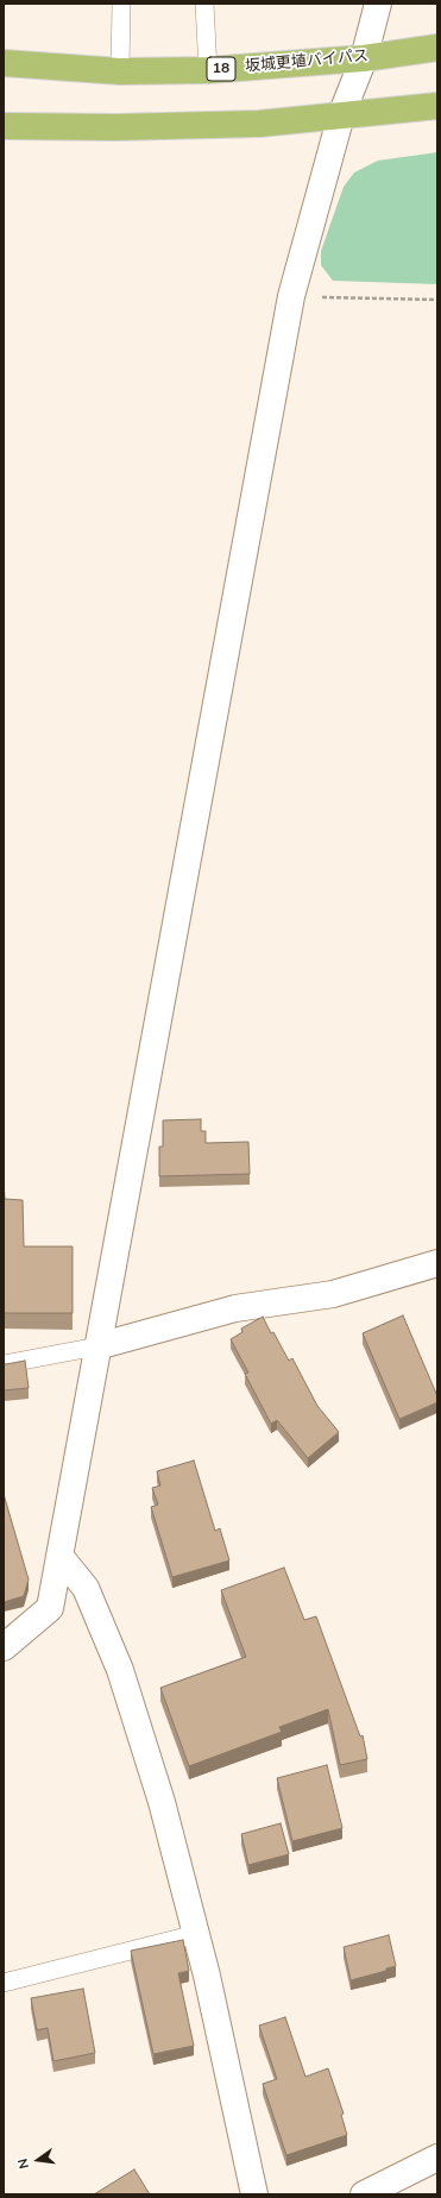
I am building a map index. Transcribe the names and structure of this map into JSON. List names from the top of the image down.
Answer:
{
  "streets": {
    "highway": ["坂城更埴バイパス", "18"]
  },
  "north": "left"
}
